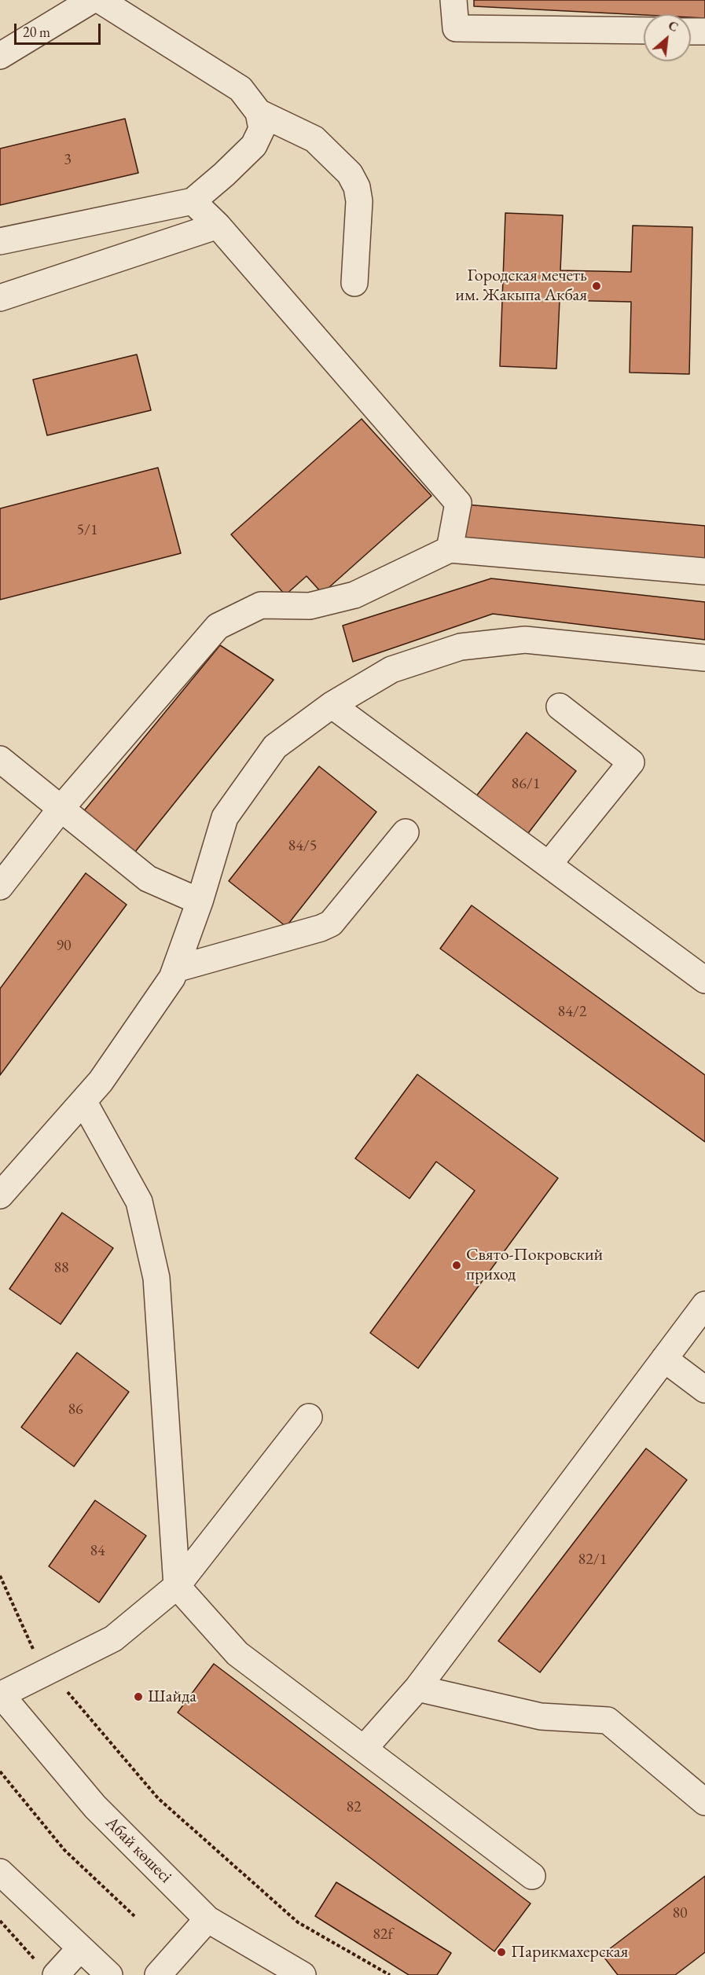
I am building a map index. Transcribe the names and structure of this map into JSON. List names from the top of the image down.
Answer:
{
  "streets": {
    "street": ["Абай көшесі"]
  },
  "places": [
    "Городская мечеть им. Жакыпа Акбая",
    "Свято-Покровский приход",
    "Шайда",
    "Парикмахерская"
  ],
  "house_numbers": [
    "3",
    "5/1",
    "86/1",
    "84/5",
    "90",
    "84/2",
    "88",
    "86",
    "84",
    "82/1",
    "82",
    "80",
    "82f"
  ],
  "scale_bar": "20 m",
  "north": "top right"
}
